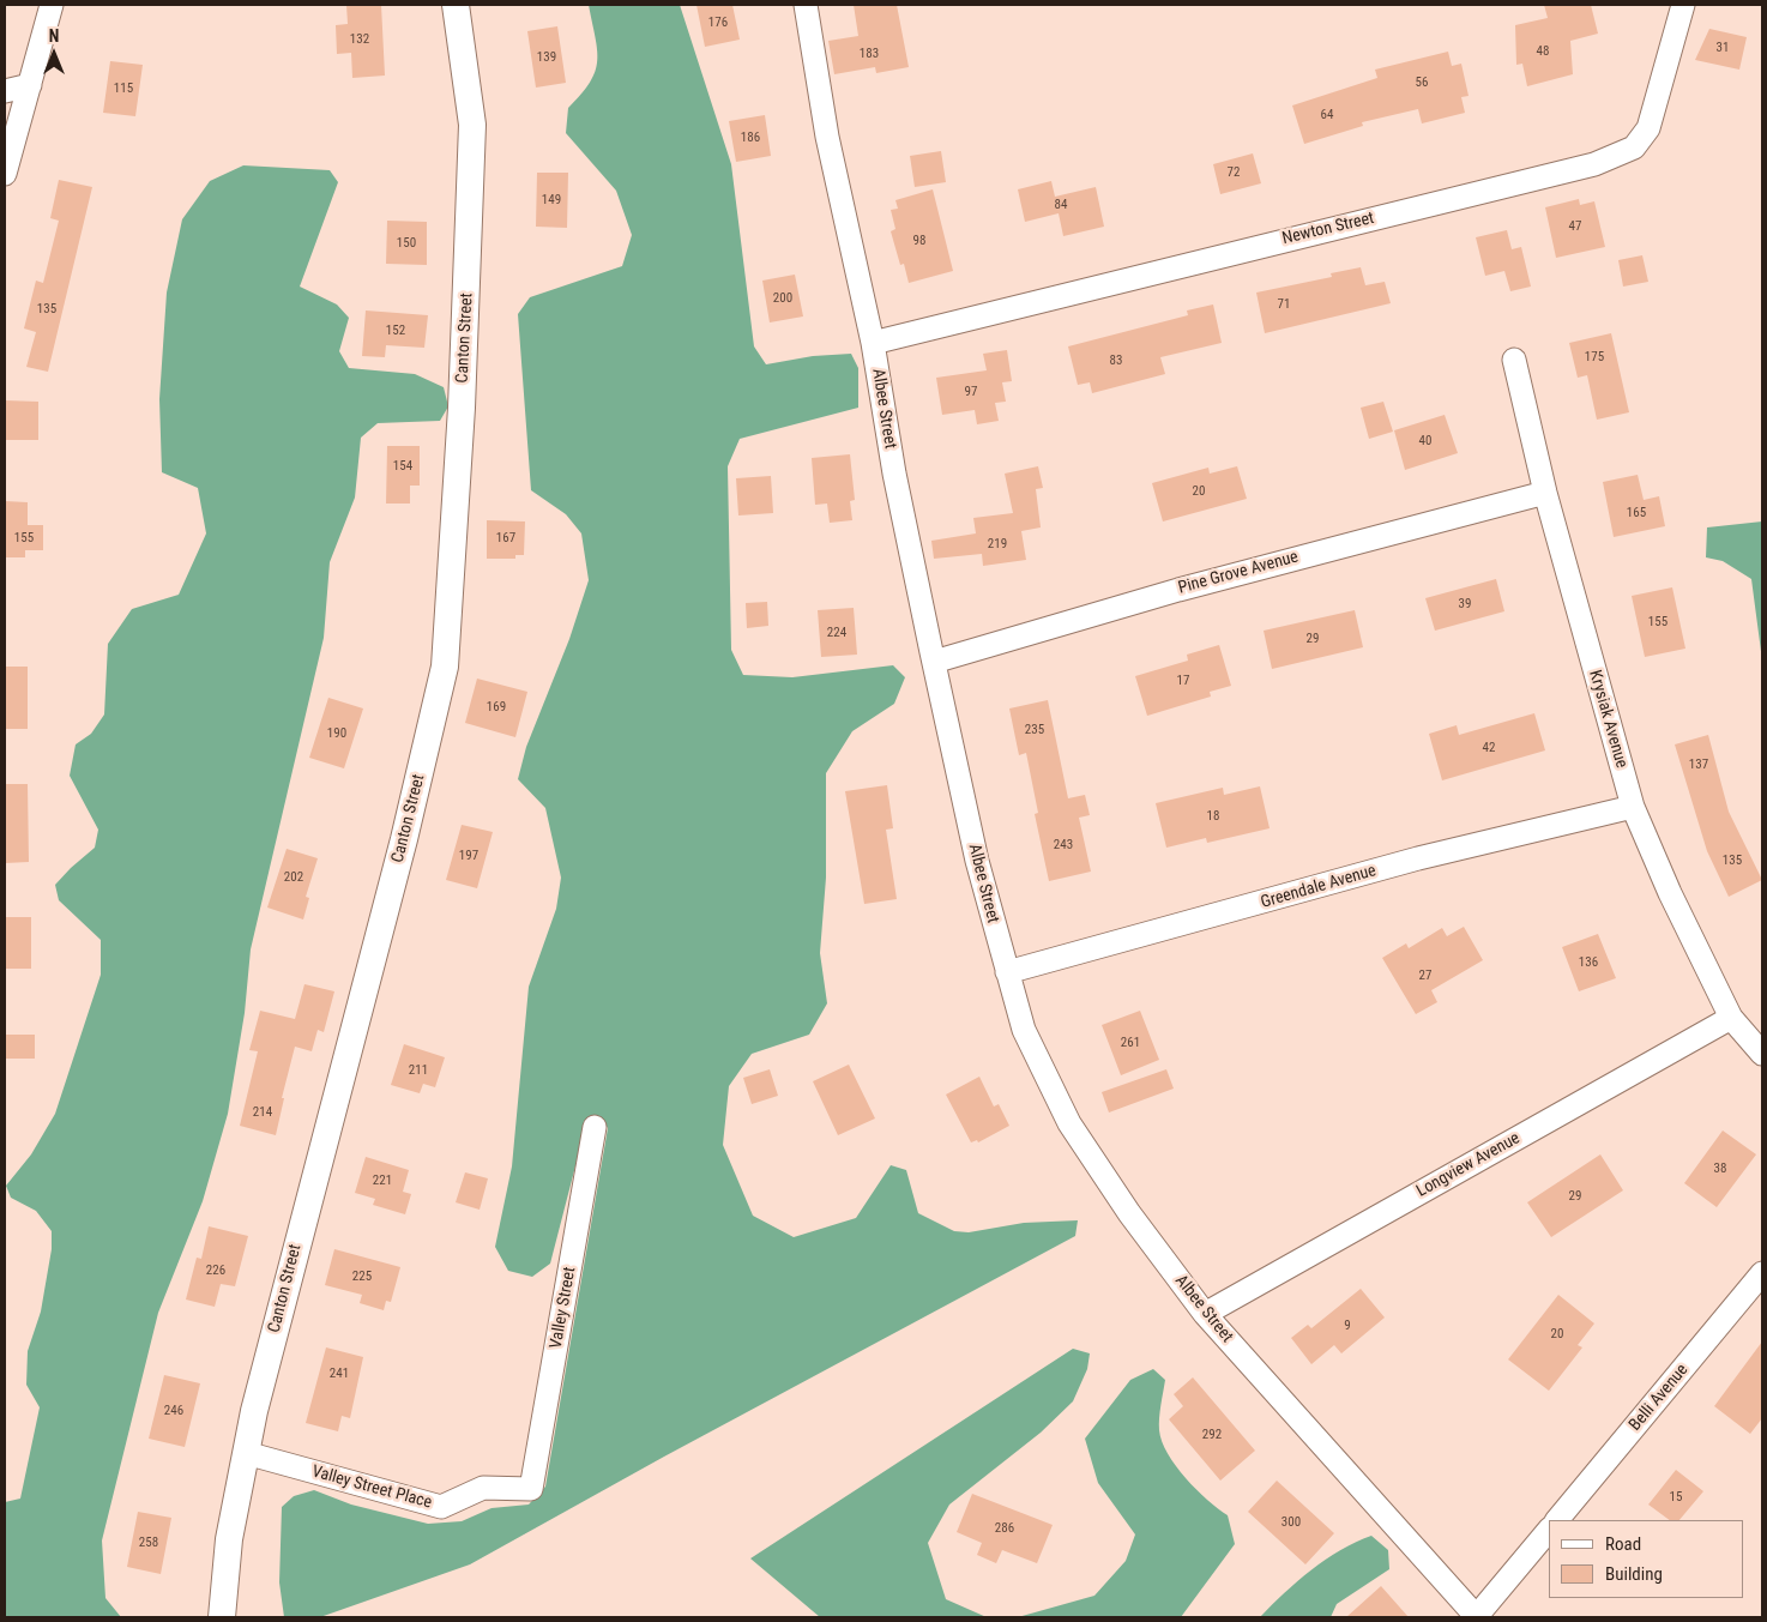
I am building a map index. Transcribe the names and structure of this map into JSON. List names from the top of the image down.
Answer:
{
  "streets": {
    "street": [
      "Newton Street",
      "Canton Street",
      "Albee Street",
      "Pine Grove Avenue",
      "Krysiak Avenue",
      "Greendale Avenue",
      "Longview Avenue",
      "Valley Street",
      "Belli Avenue",
      "Valley Street Place"
    ]
  },
  "crossings": [
    ["Newton Street", "Albee Street"],
    ["Canton Street", "Valley Street Place"],
    ["Albee Street", "Pine Grove Avenue"],
    ["Albee Street", "Greendale Avenue"],
    ["Albee Street", "Longview Avenue"],
    ["Pine Grove Avenue", "Krysiak Avenue"],
    ["Krysiak Avenue", "Greendale Avenue"],
    ["Krysiak Avenue", "Longview Avenue"],
    ["Valley Street", "Valley Street Place"]
  ],
  "house_numbers": [
    "176",
    "132",
    "31",
    "48",
    "183",
    "139",
    "56",
    "115",
    "64",
    "186",
    "72",
    "149",
    "84",
    "47",
    "98",
    "150",
    "200",
    "71",
    "135",
    "152",
    "175",
    "83",
    "97",
    "40",
    "154",
    "20",
    "165",
    "155",
    "167",
    "219",
    "39",
    "155",
    "224",
    "29",
    "17",
    "169",
    "235",
    "190",
    "42",
    "137",
    "18",
    "243",
    "197",
    "135",
    "202",
    "136",
    "27",
    "261",
    "211",
    "214",
    "38",
    "221",
    "29",
    "226",
    "225",
    "9",
    "20",
    "241",
    "246",
    "292",
    "15",
    "300",
    "286",
    "258"
  ],
  "legend": ["Road", "Building"],
  "north": "top"
}
